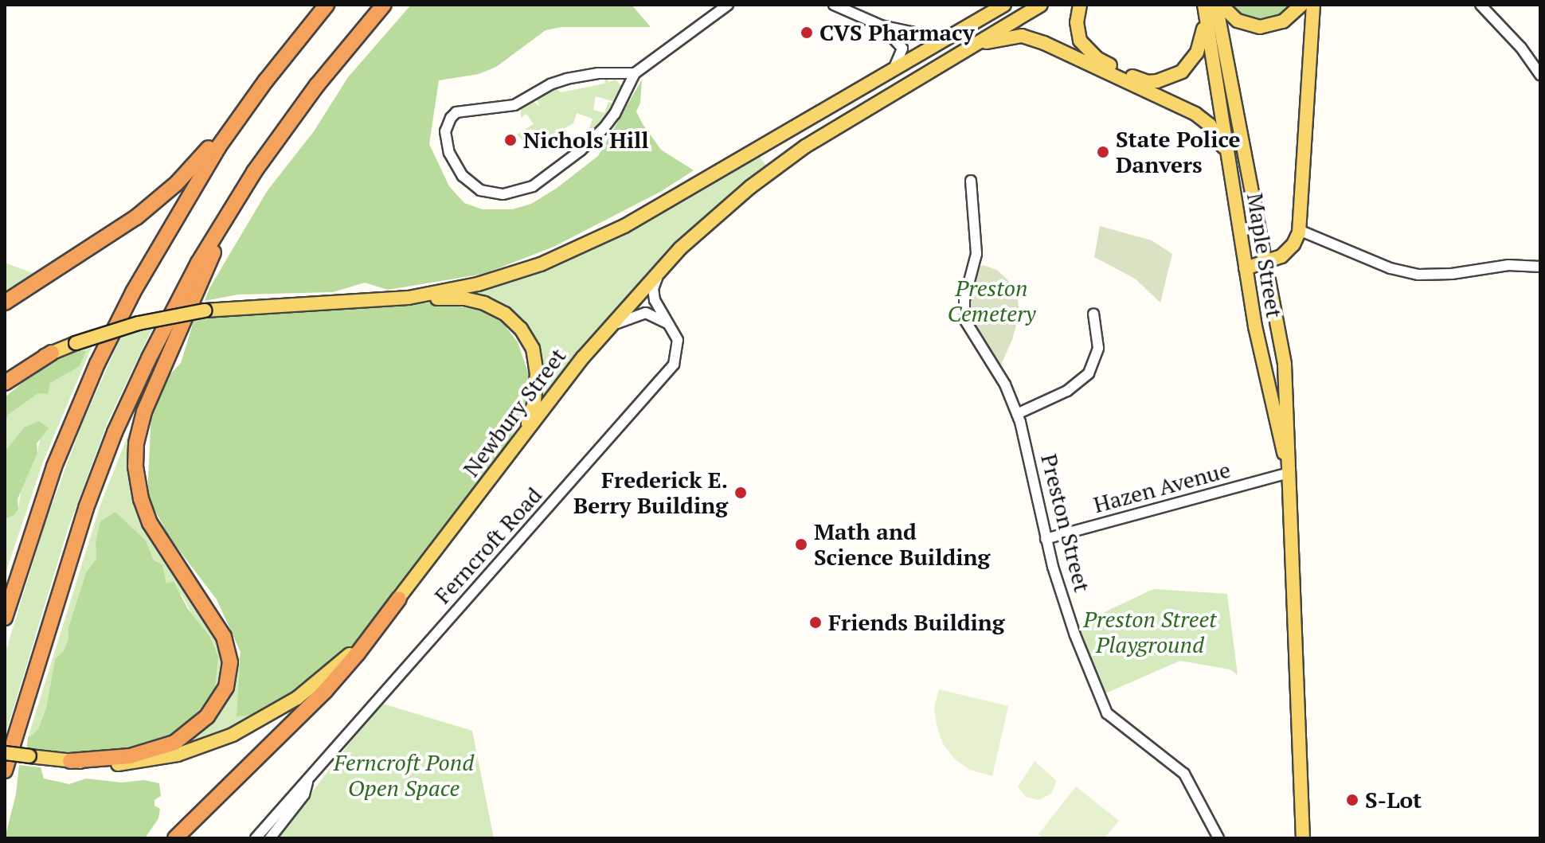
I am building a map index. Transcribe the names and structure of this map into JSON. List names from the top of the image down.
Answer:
{
  "streets": {
    "main road": ["Maple Street", "Newbury Street"],
    "street": ["Hazen Avenue", "Preston Street", "Ferncroft Road"]
  },
  "crossings": [
    ["Maple Street", "Hazen Avenue"],
    ["Newbury Street", "Ferncroft Road"],
    ["Hazen Avenue", "Preston Street"]
  ],
  "parks": ["Preston Cemetery", "Preston Street Playground", "Ferncroft Pond Open Space"],
  "places": [
    "CVS Pharmacy",
    "Nichols Hill",
    "State Police Danvers",
    "Frederick E. Berry Building",
    "Math and Science Building",
    "Friends Building",
    "S-Lot"
  ]
}
